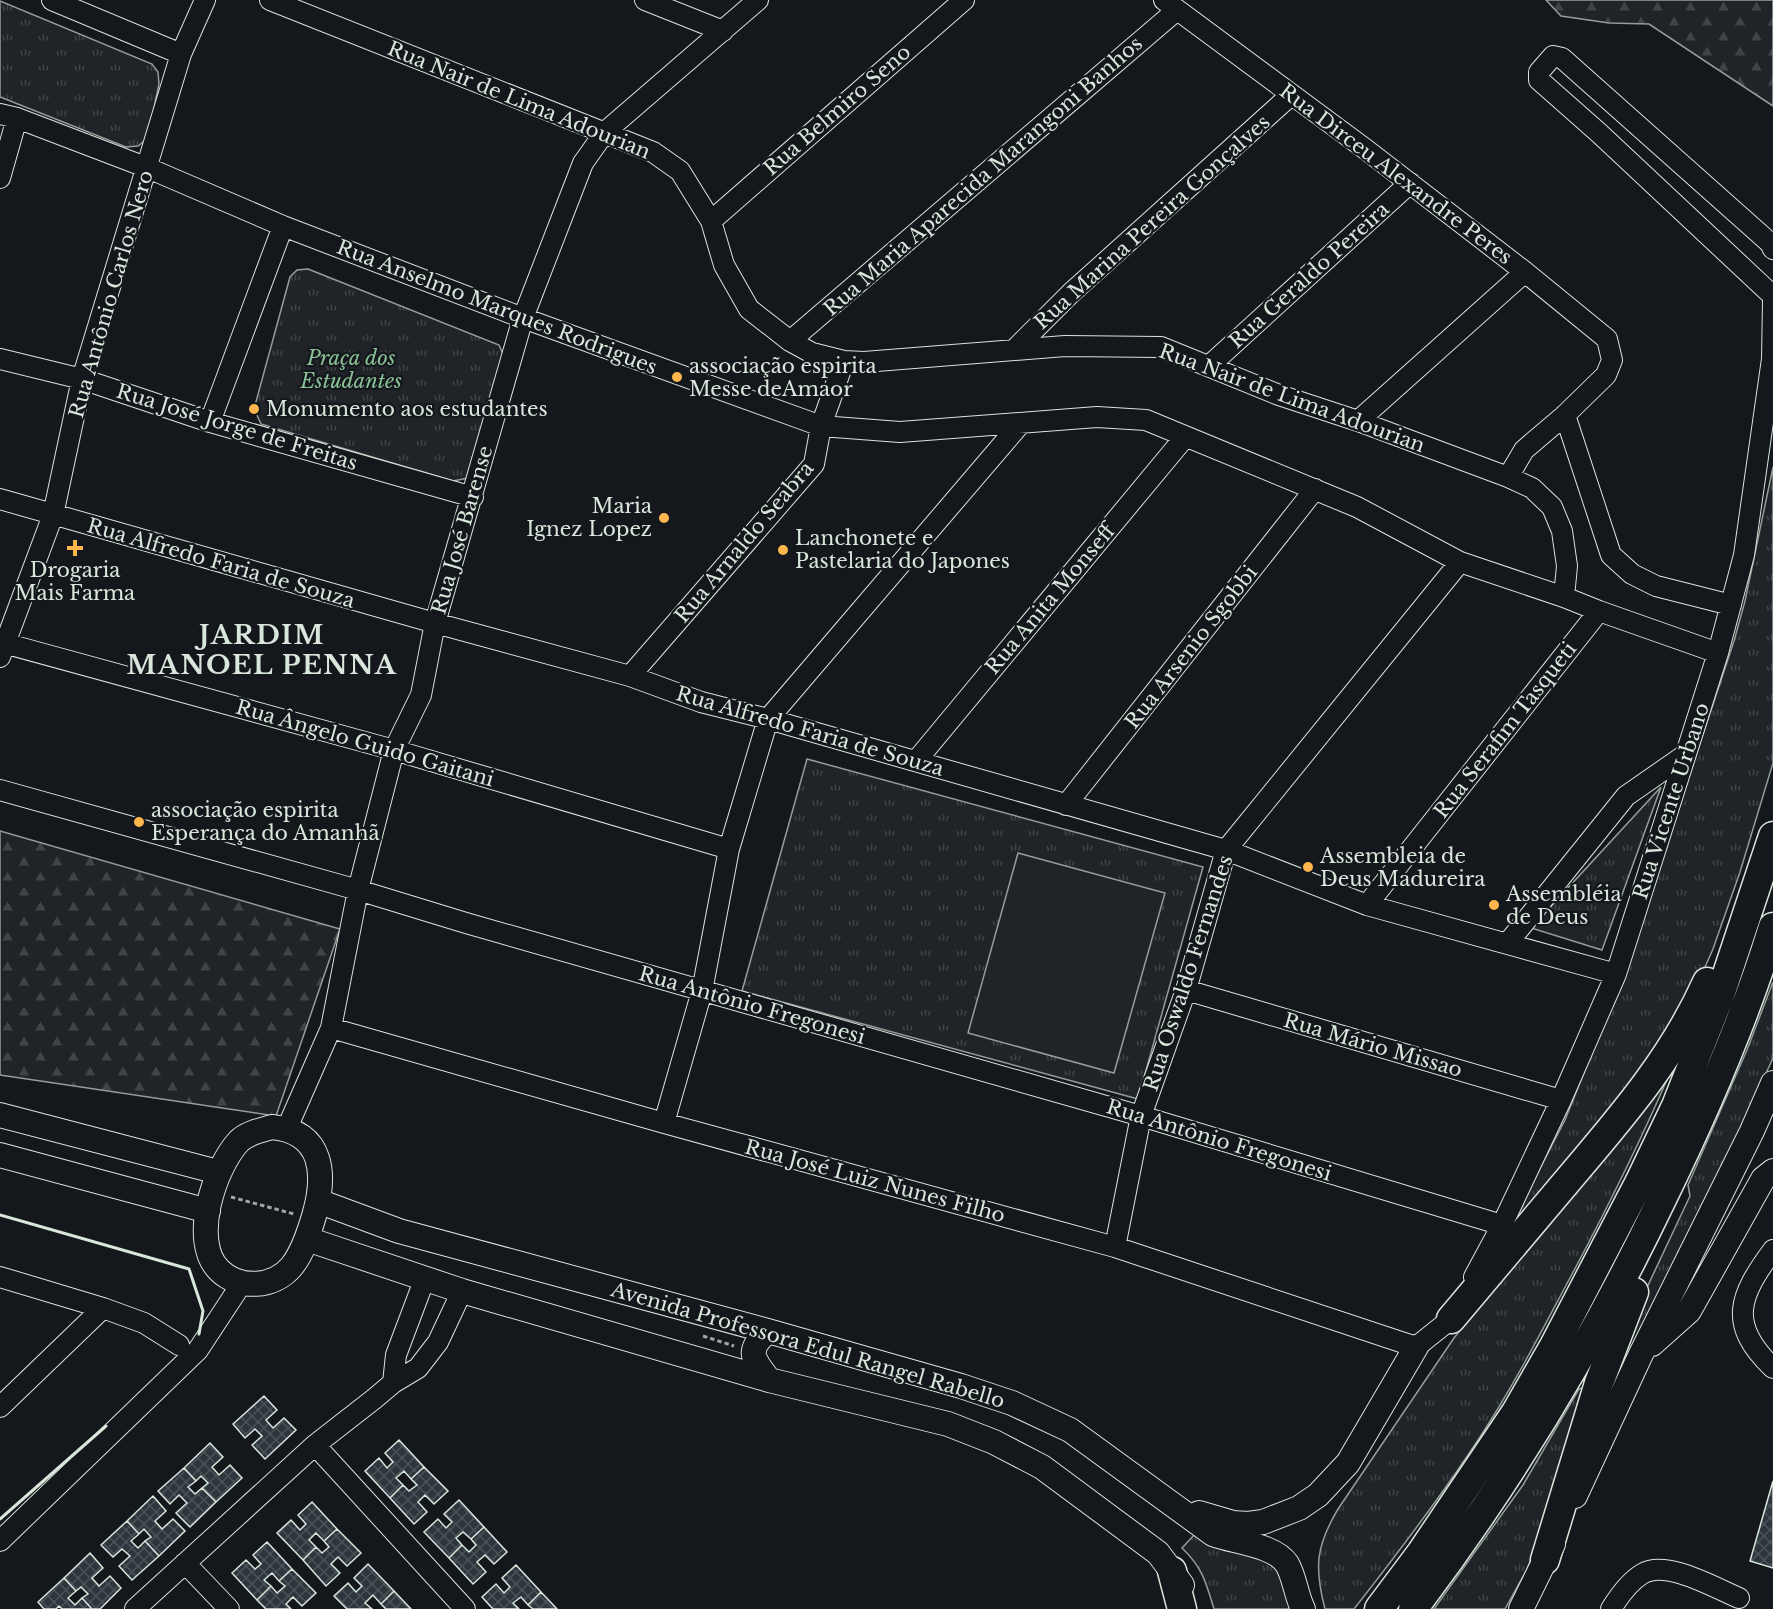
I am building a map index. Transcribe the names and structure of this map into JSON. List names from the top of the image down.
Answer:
{
  "streets": {
    "main road": ["Avenida Professora Edul Rangel Rabello"],
    "street": [
      "Rua Nair de Lima Adourian",
      "Rua Belmiro Seno",
      "Rua Dirceu Alexandre Peres",
      "Rua Maria Aparecida Marangoni Banhos",
      "Rua Marina Pereira Gonçalves",
      "Rua Geraldo Pereira",
      "Rua Antônio Carlos Nero",
      "Rua Anselmo Marques Rodrigues",
      "Rua José Jorge de Freitas",
      "Rua José Barense",
      "Rua Arnaldo Seabra",
      "Rua Alfredo Faria de Souza",
      "Rua Anita Monseff",
      "Rua Arsenio Sgobbi",
      "Rua Serafim Tasqueti",
      "Rua Ângelo Guido Gaitani",
      "Rua Vicente Urbano",
      "Rua Oswaldo Fernandes",
      "Rua Antônio Fregonesi",
      "Rua Mário Missao",
      "Rua José Luiz Nunes Filho"
    ]
  },
  "crossings": [
    ["Rua Nair de Lima Adourian", "Rua Belmiro Seno"],
    ["Rua Nair de Lima Adourian", "Rua Maria Aparecida Marangoni Banhos"],
    ["Rua Nair de Lima Adourian", "Rua Marina Pereira Gonçalves"],
    ["Rua Nair de Lima Adourian", "Rua Geraldo Pereira"],
    ["Rua Nair de Lima Adourian", "Rua Anselmo Marques Rodrigues"],
    ["Rua Nair de Lima Adourian", "Rua José Barense"],
    ["Rua Nair de Lima Adourian", "Rua Arnaldo Seabra"],
    ["Rua Dirceu Alexandre Peres", "Rua Maria Aparecida Marangoni Banhos"],
    ["Rua Dirceu Alexandre Peres", "Rua Marina Pereira Gonçalves"],
    ["Rua Dirceu Alexandre Peres", "Rua Geraldo Pereira"],
    ["Rua Antônio Carlos Nero", "Rua Anselmo Marques Rodrigues"],
    ["Rua Antônio Carlos Nero", "Rua José Jorge de Freitas"],
    ["Rua Antônio Carlos Nero", "Rua Alfredo Faria de Souza"],
    ["Rua Antônio Carlos Nero", "Rua Ângelo Guido Gaitani"],
    ["Rua Anselmo Marques Rodrigues", "Rua José Barense"],
    ["Rua Anselmo Marques Rodrigues", "Rua Arnaldo Seabra"],
    ["Rua Anselmo Marques Rodrigues", "Rua Anita Monseff"],
    ["Rua Anselmo Marques Rodrigues", "Rua Arsenio Sgobbi"],
    ["Rua Anselmo Marques Rodrigues", "Rua Serafim Tasqueti"],
    ["Rua Anselmo Marques Rodrigues", "Rua Vicente Urbano"],
    ["Rua Anselmo Marques Rodrigues", "Rua Oswaldo Fernandes"],
    ["Rua José Jorge de Freitas", "Rua José Barense"],
    ["Rua José Barense", "Rua Alfredo Faria de Souza"],
    ["Rua José Barense", "Rua Ângelo Guido Gaitani"],
    ["Rua José Barense", "Rua Antônio Fregonesi"],
    ["Rua José Barense", "Rua José Luiz Nunes Filho"],
    ["Rua José Barense", "Avenida Professora Edul Rangel Rabello"],
    ["Rua Arnaldo Seabra", "Rua Alfredo Faria de Souza"],
    ["Rua Alfredo Faria de Souza", "Rua Anita Monseff"],
    ["Rua Alfredo Faria de Souza", "Rua Arsenio Sgobbi"],
    ["Rua Alfredo Faria de Souza", "Rua Serafim Tasqueti"],
    ["Rua Alfredo Faria de Souza", "Rua Vicente Urbano"],
    ["Rua Alfredo Faria de Souza", "Rua Oswaldo Fernandes"],
    ["Rua Vicente Urbano", "Rua Antônio Fregonesi"],
    ["Rua Vicente Urbano", "Rua Mário Missao"],
    ["Rua Oswaldo Fernandes", "Rua Antônio Fregonesi"],
    ["Rua Oswaldo Fernandes", "Rua Mário Missao"],
    ["Rua Oswaldo Fernandes", "Rua José Luiz Nunes Filho"]
  ],
  "districts": ["JARDIM MANOEL PENNA"],
  "parks": ["Praça dos Estudantes"],
  "places": {
    "other": [
      "associação espirita Messe deAmaor",
      "Monumento aos estudantes",
      "Maria Ignez Lopez",
      "Lanchonete e Pastelaria do Japones",
      "associação espirita Esperança do Amanhã",
      "Assembleia de Deus Madureira",
      "Assembléia de Deus"
    ],
    "health": ["Drogaria Mais Farma"]
  }
}
